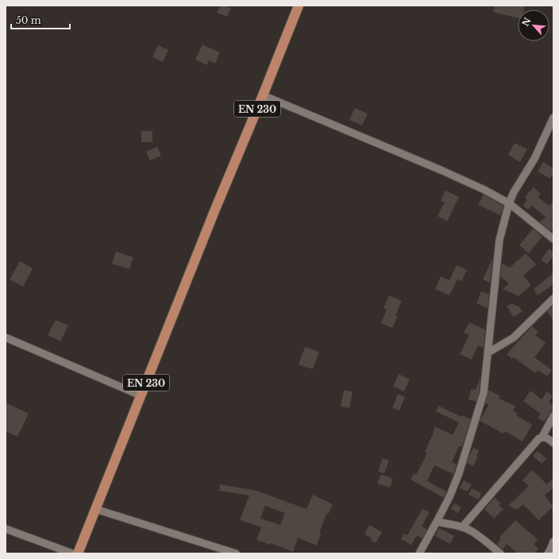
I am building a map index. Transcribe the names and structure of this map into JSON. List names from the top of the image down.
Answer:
{
  "streets": {
    "main road": ["EN 230"]
  },
  "scale_bar": "50 m",
  "north": "top left"
}
